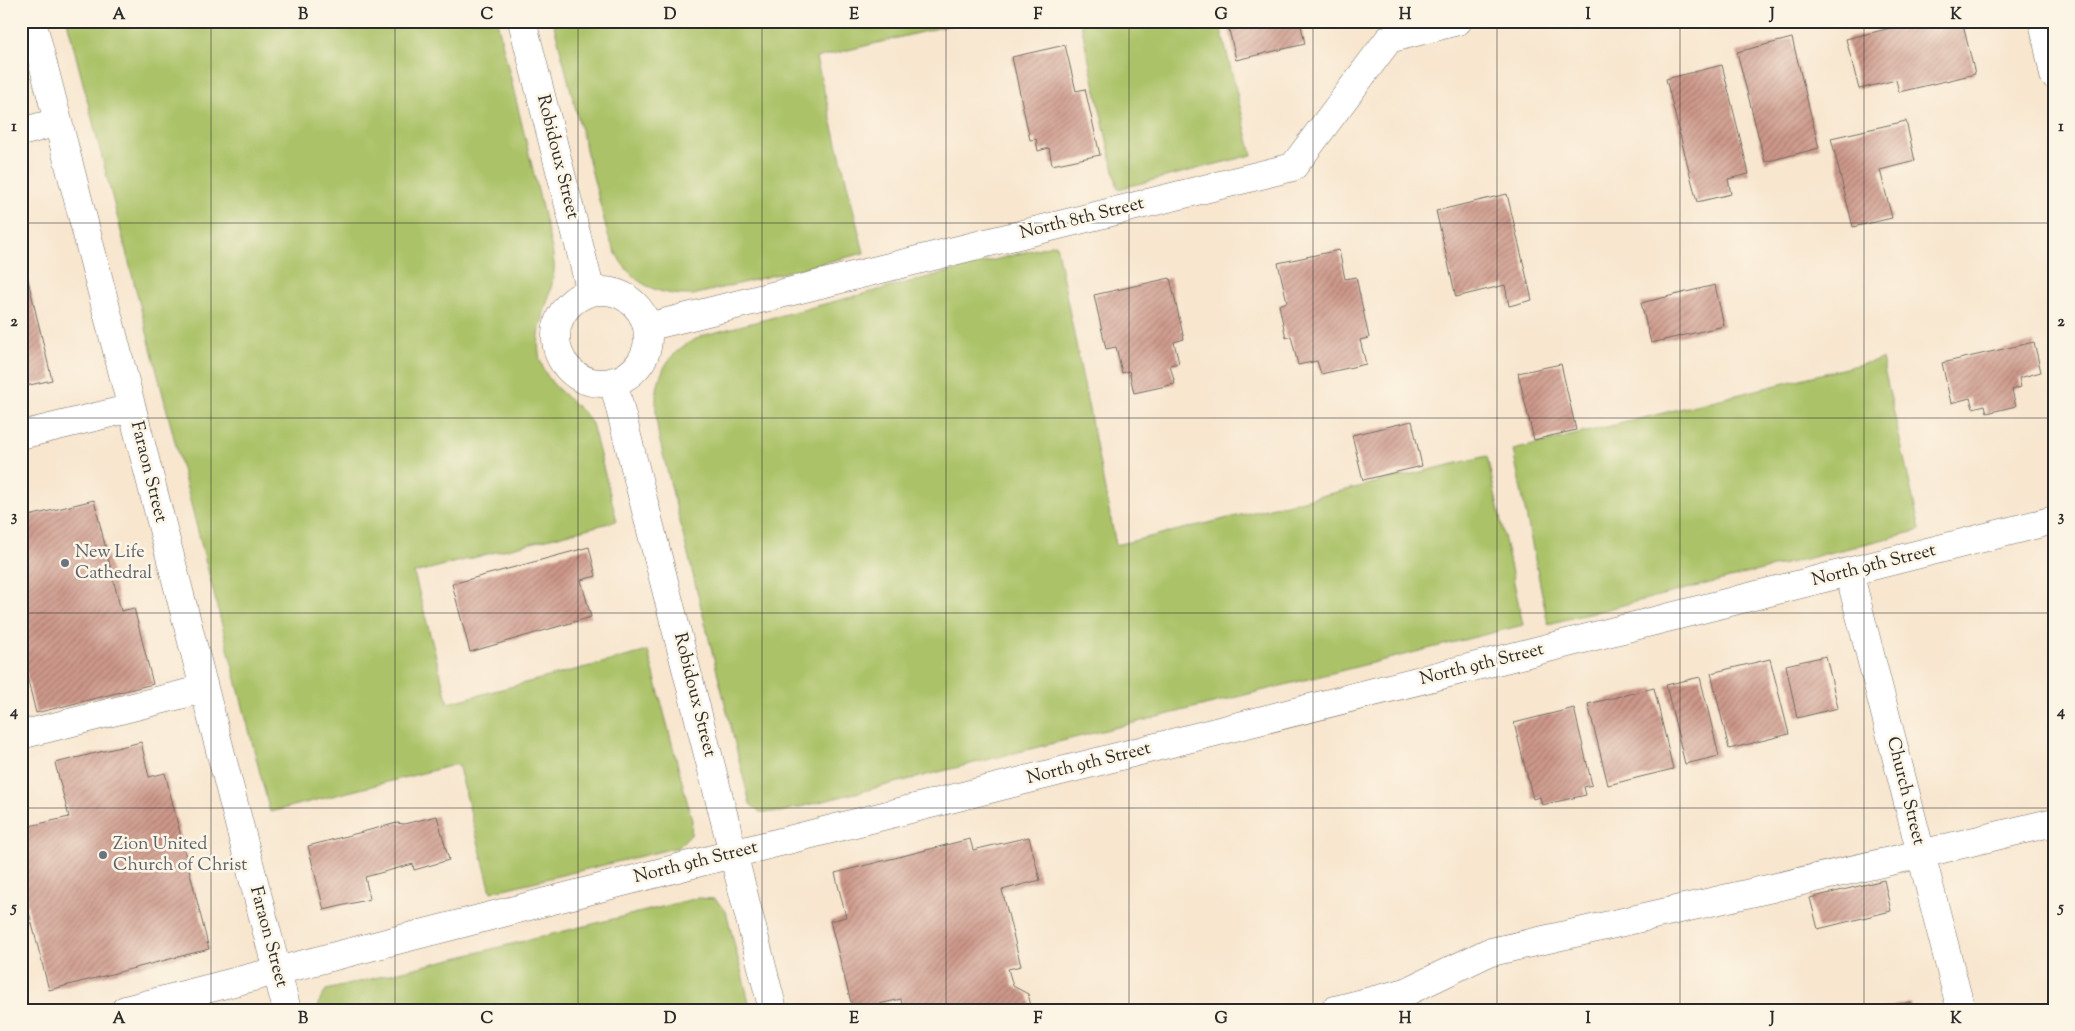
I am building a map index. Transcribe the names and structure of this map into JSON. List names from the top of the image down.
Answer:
{
  "streets": {
    "street": [
      "Robidoux Street",
      "North 8th Street",
      "Faraon Street",
      "North 9th Street",
      "Church Street"
    ]
  },
  "crossings": [
    ["Robidoux Street", "North 8th Street"],
    ["Robidoux Street", "North 9th Street"],
    ["Faraon Street", "North 9th Street"],
    ["North 9th Street", "Church Street"]
  ],
  "places": ["New Life Cathedral", "Zion United Church of Christ"],
  "grid": {
    "columns": [
      "A",
      "B",
      "C",
      "D",
      "E",
      "F",
      "G",
      "H",
      "I",
      "J",
      "K"
    ],
    "rows": [
      "1",
      "2",
      "3",
      "4",
      "5"
    ]
  }
}
